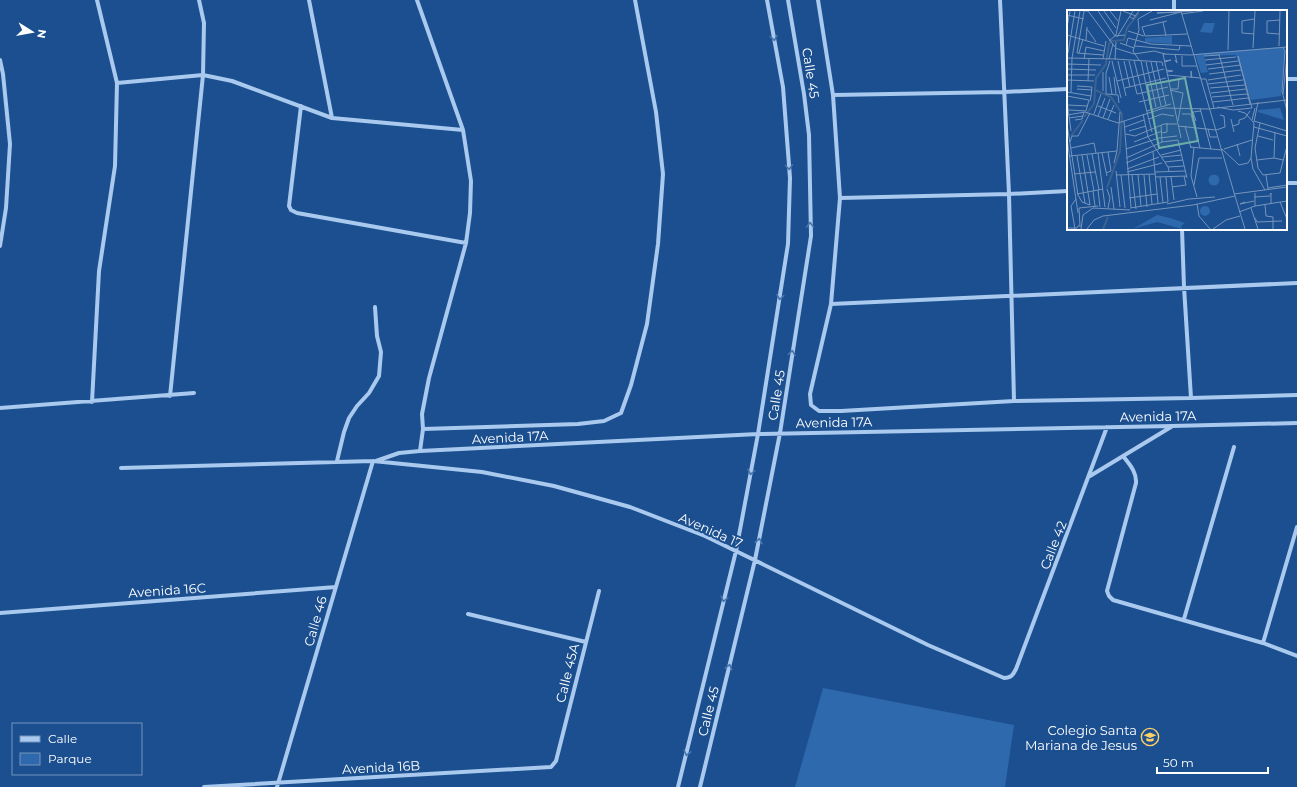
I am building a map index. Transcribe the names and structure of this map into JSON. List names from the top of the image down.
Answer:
{
  "streets": {
    "street": [
      "Calle 45",
      "Avenida 17A",
      "Avenida 17",
      "Calle 42",
      "Avenida 16C",
      "Calle 46",
      "Calle 45A",
      "Avenida 16B"
    ]
  },
  "crossings": [
    ["Calle 45", "Avenida 17A"],
    ["Calle 45", "Avenida 17"],
    ["Avenida 17A", "Avenida 17"],
    ["Avenida 17A", "Calle 42"],
    ["Avenida 17A", "Calle 46"],
    ["Avenida 17", "Calle 42"],
    ["Avenida 17", "Calle 46"],
    ["Avenida 16C", "Calle 46"],
    ["Calle 46", "Avenida 16B"],
    ["Calle 45A", "Avenida 16B"]
  ],
  "places": {
    "school or university": ["Colegio Santa Mariana de Jesus"]
  },
  "legend": ["Calle", "Parque"],
  "scale_bar": "50 m",
  "north": "right"
}
